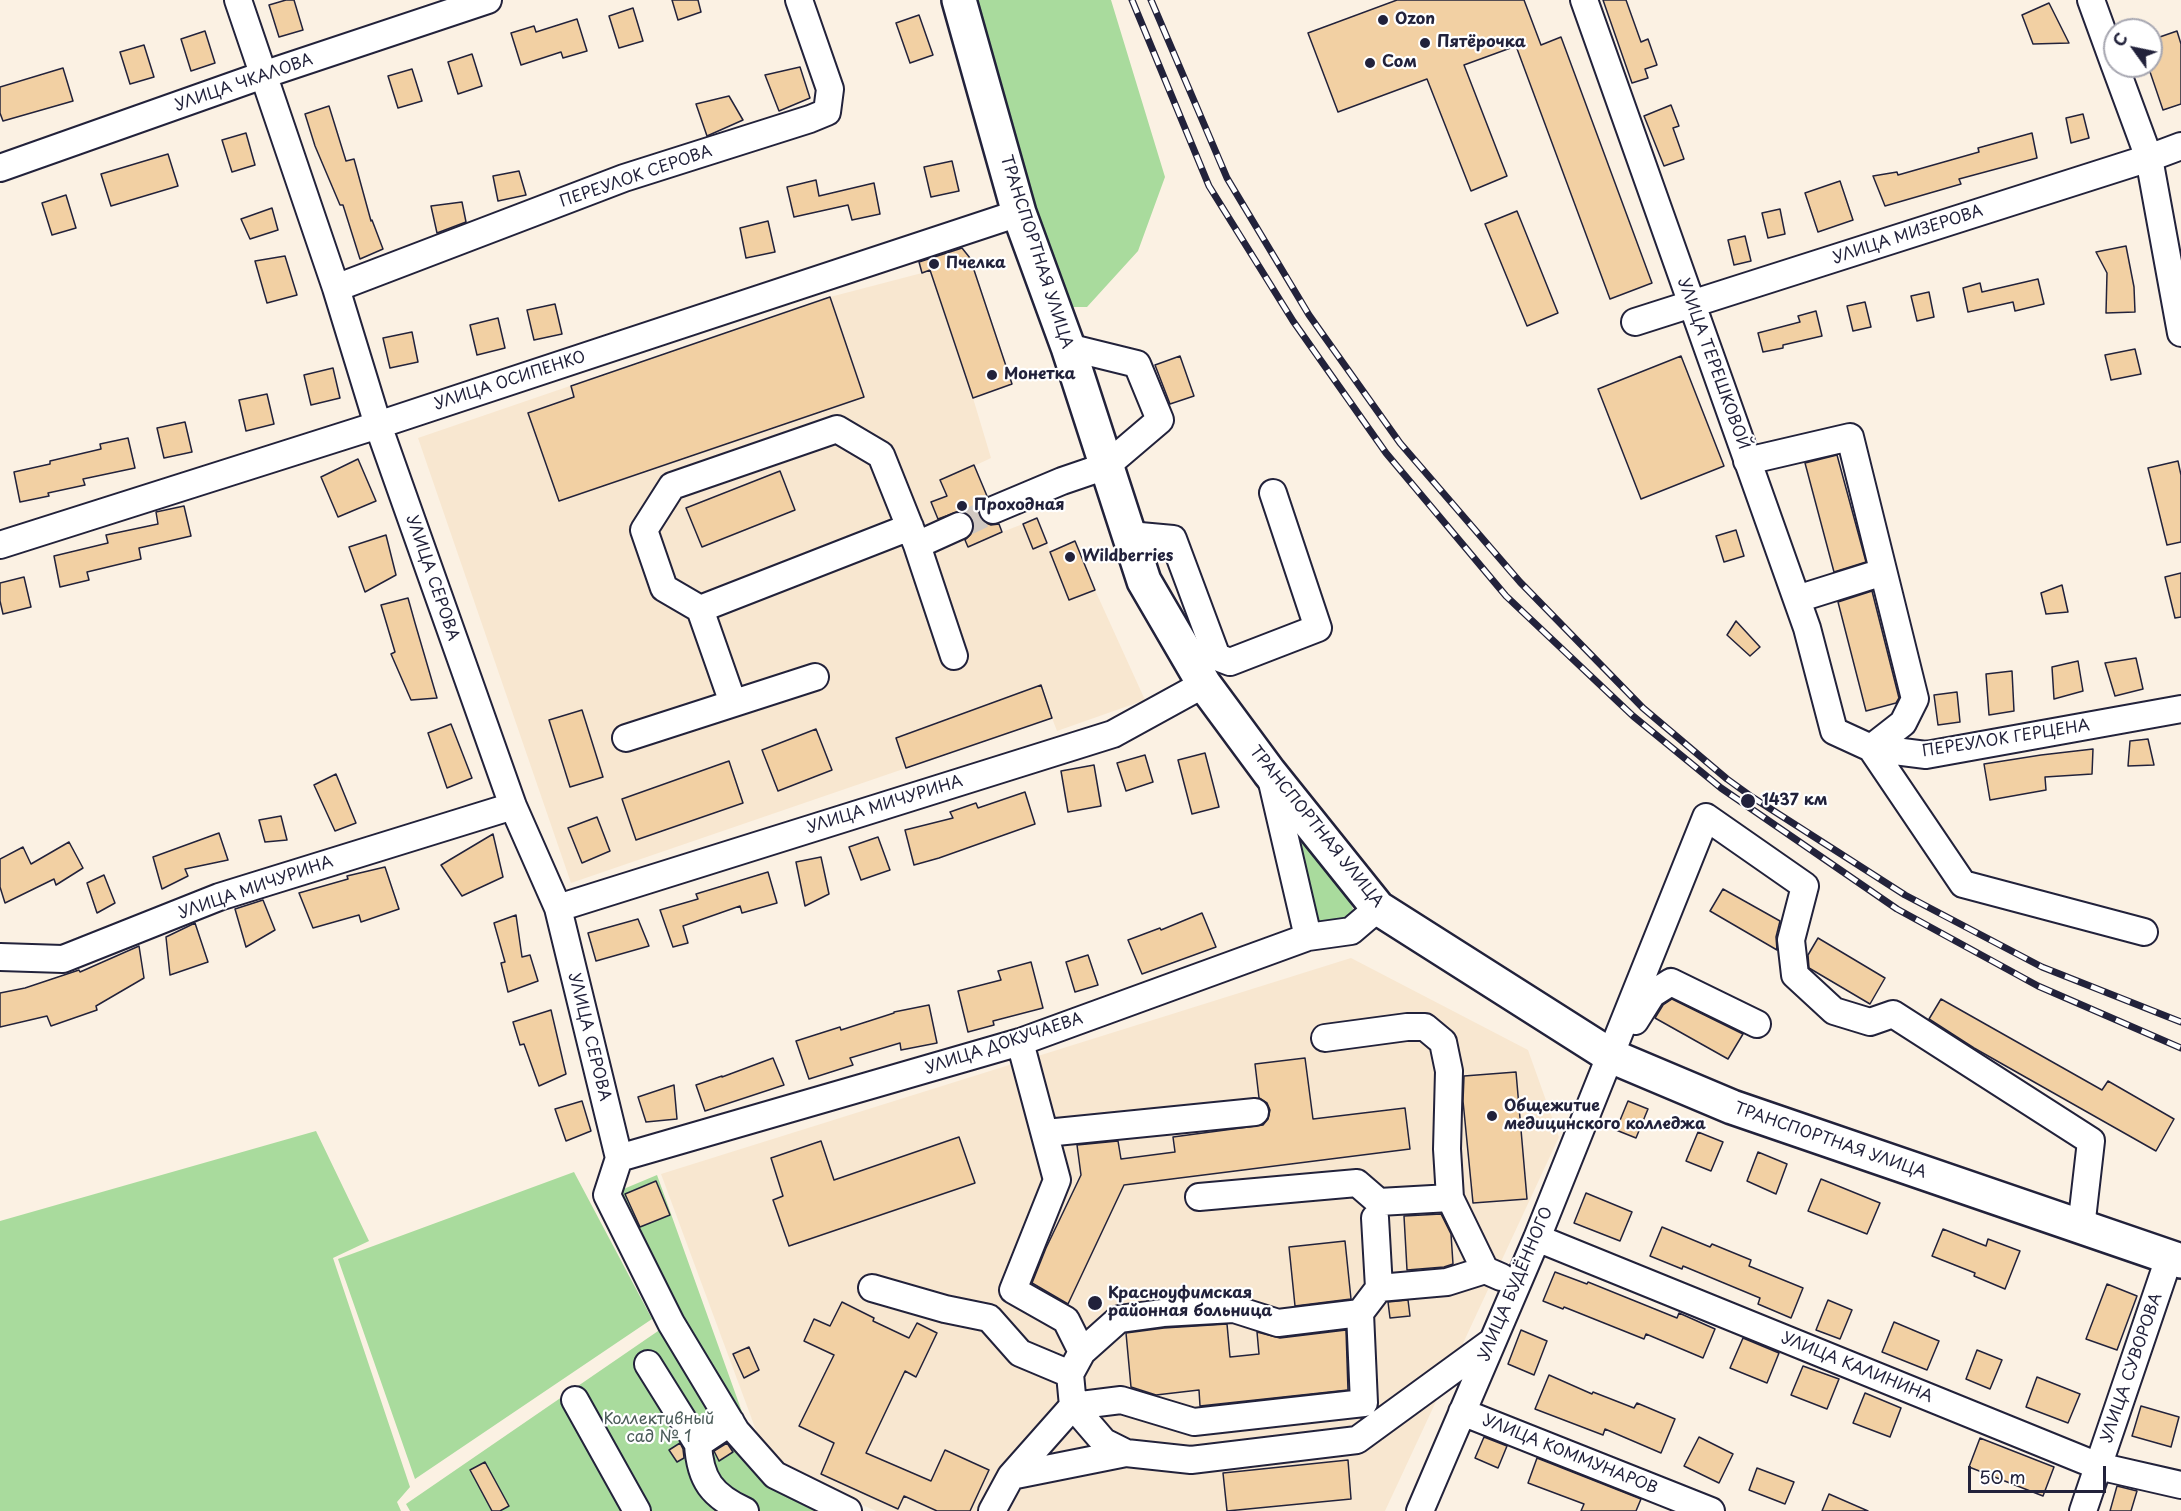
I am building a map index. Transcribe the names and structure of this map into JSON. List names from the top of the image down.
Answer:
{
  "streets": {
    "main road": ["ТРАНСПОРТНАЯ УЛИЦА"],
    "street": [
      "УЛИЦА ЧКАЛОВА",
      "ПЕРЕУЛОК СЕРОВА",
      "УЛИЦА МИЗЕРОВА",
      "УЛИЦА ТЕРЕШКОВОЙ",
      "УЛИЦА ОСИПЕНКО",
      "УЛИЦА СЕРОВА",
      "ПЕРЕУЛОК ГЕРЦЕНА",
      "УЛИЦА МИЧУРИНА",
      "УЛИЦА ДОКУЧАЕВА",
      "УЛИЦА БУДЁННОГО",
      "УЛИЦА КАЛИНИНА",
      "УЛИЦА СУВОРОВА",
      "УЛИЦА КОММУНАРОВ"
    ]
  },
  "crossings": [
    ["УЛИЦА ЧКАЛОВА", "УЛИЦА СЕРОВА"],
    ["ПЕРЕУЛОК СЕРОВА", "УЛИЦА СЕРОВА"],
    ["УЛИЦА МИЗЕРОВА", "УЛИЦА ТЕРЕШКОВОЙ"],
    ["ТРАНСПОРТНАЯ УЛИЦА", "УЛИЦА ОСИПЕНКО"],
    ["ТРАНСПОРТНАЯ УЛИЦА", "УЛИЦА МИЧУРИНА"],
    ["ТРАНСПОРТНАЯ УЛИЦА", "УЛИЦА ДОКУЧАЕВА"],
    ["ТРАНСПОРТНАЯ УЛИЦА", "УЛИЦА БУДЁННОГО"],
    ["ТРАНСПОРТНАЯ УЛИЦА", "УЛИЦА СУВОРОВА"],
    ["УЛИЦА ТЕРЕШКОВОЙ", "ПЕРЕУЛОК ГЕРЦЕНА"],
    ["УЛИЦА ОСИПЕНКО", "УЛИЦА СЕРОВА"],
    ["УЛИЦА СЕРОВА", "УЛИЦА МИЧУРИНА"],
    ["УЛИЦА СЕРОВА", "УЛИЦА ДОКУЧАЕВА"],
    ["УЛИЦА БУДЁННОГО", "УЛИЦА КАЛИНИНА"],
    ["УЛИЦА БУДЁННОГО", "УЛИЦА КОММУНАРОВ"],
    ["УЛИЦА КАЛИНИНА", "УЛИЦА СУВОРОВА"]
  ],
  "parks": ["Коллективный сад № 1"],
  "places": [
    "Ozon",
    "Пятёрочка",
    "Сом",
    "Пчелка",
    "Монетка",
    "Проходная",
    "Wildberries",
    "1437 км",
    "Общежитие медицинского колледжа",
    "Красноуфимская районная больница"
  ],
  "scale_bar": "50 m",
  "north": "top left"
}
